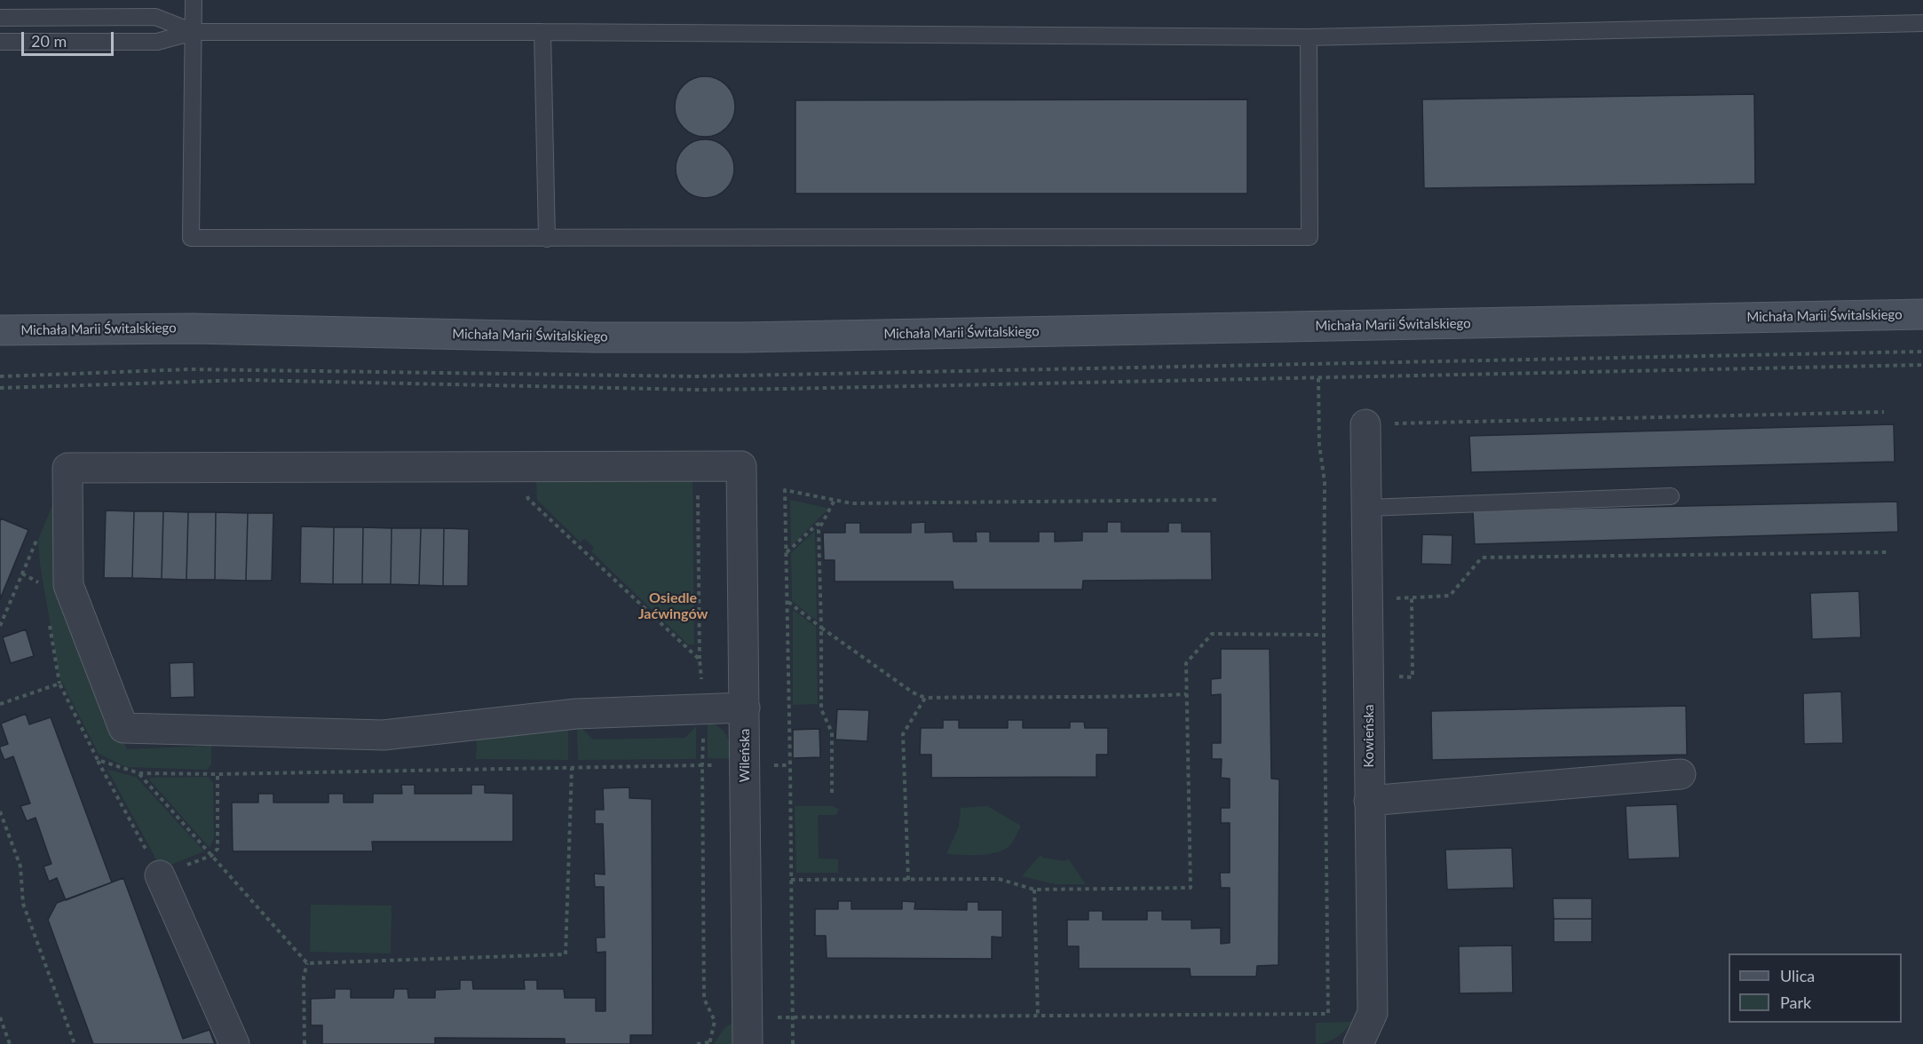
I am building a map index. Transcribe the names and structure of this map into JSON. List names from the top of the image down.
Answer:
{
  "streets": {
    "main road": ["Michała Marii Świtalskiego"],
    "street": ["Kowieńska", "Wileńska"]
  },
  "districts": ["Osiedle Jaćwingów"],
  "legend": ["Ulica", "Park"],
  "scale_bar": "20 m"
}
